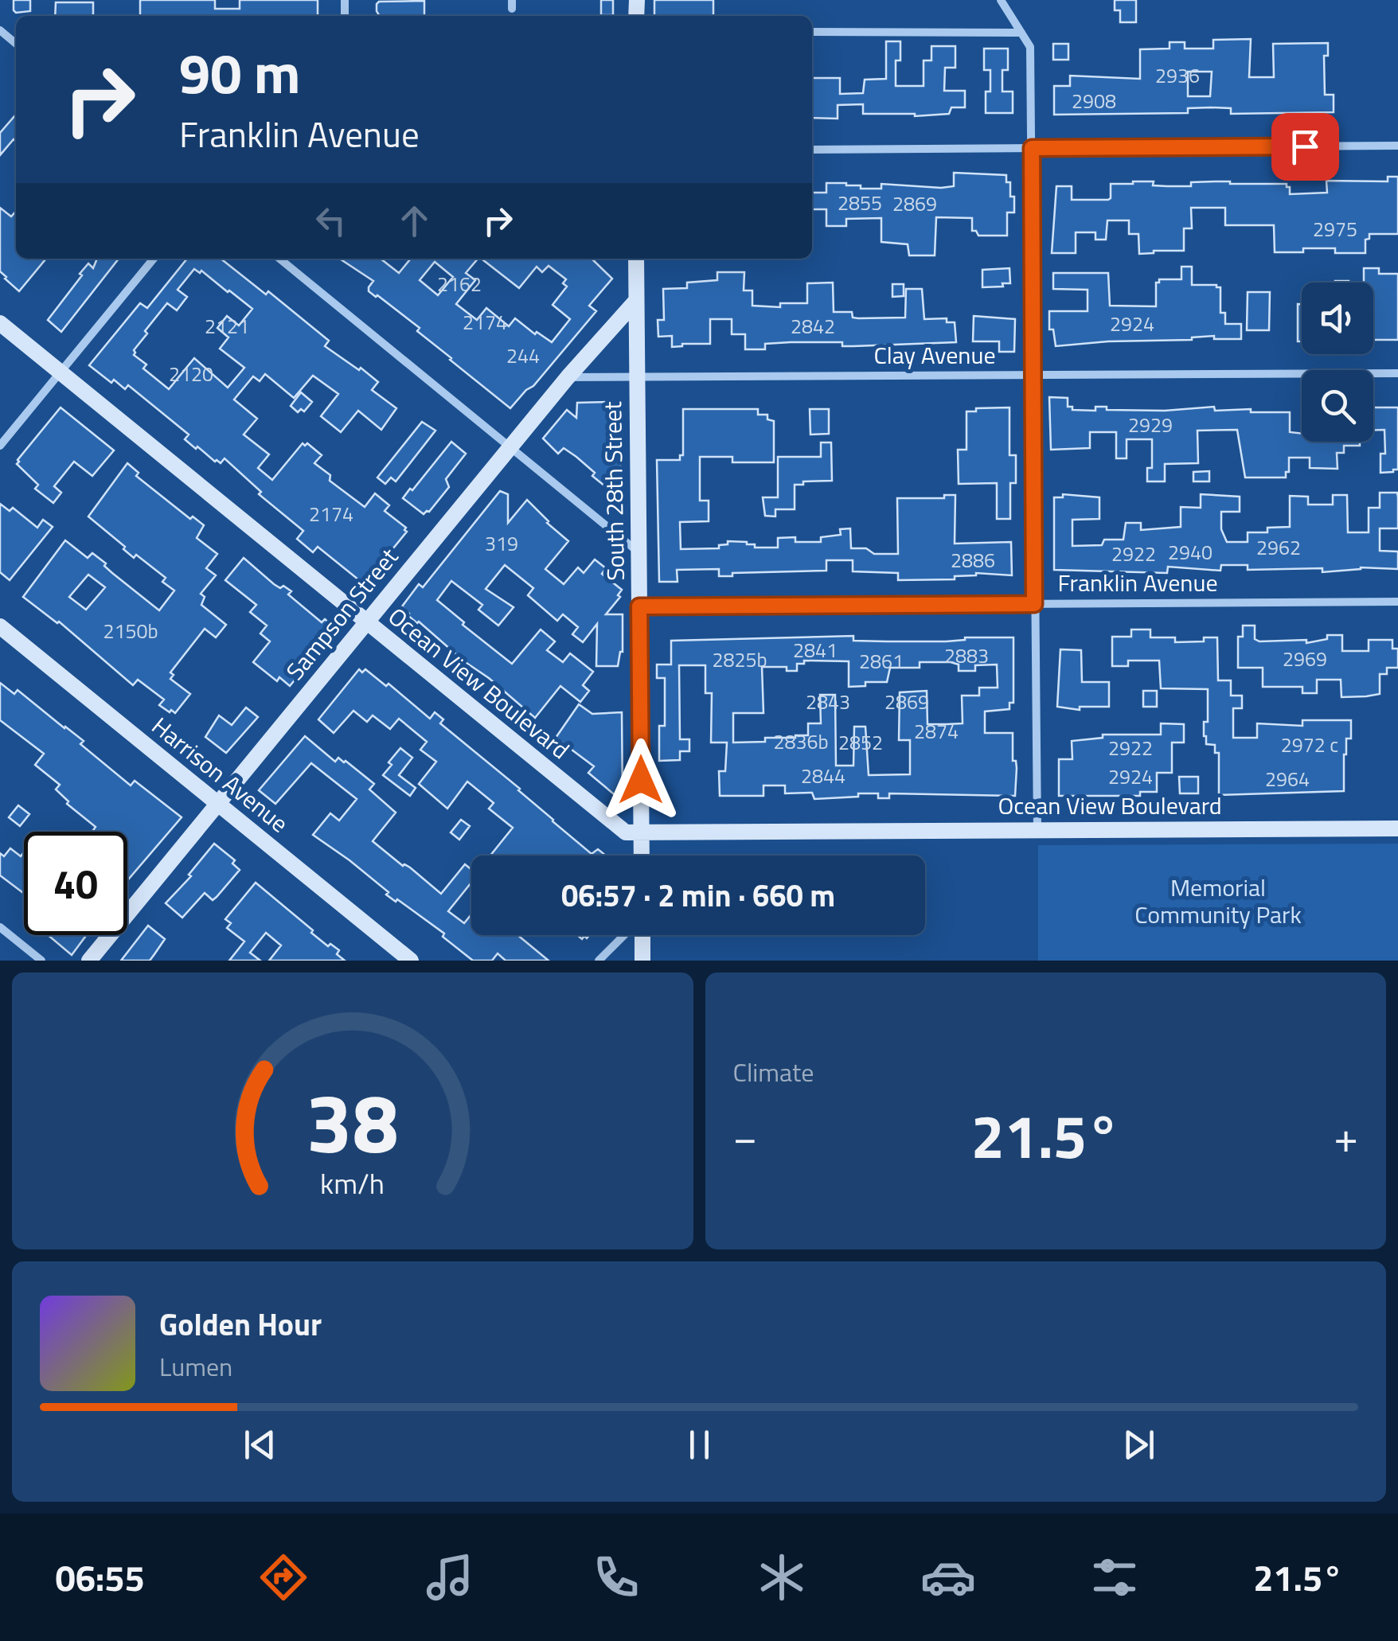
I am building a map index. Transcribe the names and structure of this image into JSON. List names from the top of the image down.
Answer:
{
  "streets": {
    "street": [
      "Clay Avenue",
      "South 28th Street",
      "Franklin Avenue",
      "Sampson Street",
      "Ocean View Boulevard",
      "Harrison Avenue"
    ]
  },
  "crossings": [
    ["Clay Avenue", "South 28th Street"],
    ["Clay Avenue", "Sampson Street"],
    ["South 28th Street", "Franklin Avenue"],
    ["South 28th Street", "Sampson Street"],
    ["South 28th Street", "Ocean View Boulevard"],
    ["Sampson Street", "Ocean View Boulevard"],
    ["Sampson Street", "Harrison Avenue"]
  ],
  "parks": ["Memorial Community Park"],
  "house_numbers": [
    "2936",
    "2908",
    "2855",
    "2869",
    "2975",
    "2162",
    "2174",
    "2924",
    "2121",
    "2842",
    "244",
    "2120",
    "2929",
    "2174",
    "319",
    "2962",
    "2940",
    "2922",
    "2886",
    "2150b",
    "2841",
    "2883",
    "2969",
    "2825b",
    "2861",
    "2843",
    "2869",
    "2874",
    "2836b",
    "2852",
    "2972 c",
    "2922",
    "2844",
    "2924",
    "2964"
  ],
  "page": {
    "turn": ["90 m", "Franklin Avenue"],
    "limit": "40",
    "trip": "06:57 · 2 min · 660 m",
    "tile": "Climate",
    "heat": ["−", "21.5°", "+"],
    "song": ["Golden Hour", "Lumen"],
    "tabs": ["06:55", "21.5°"],
    "gauge": ["38", "km/h"]
  }
}
